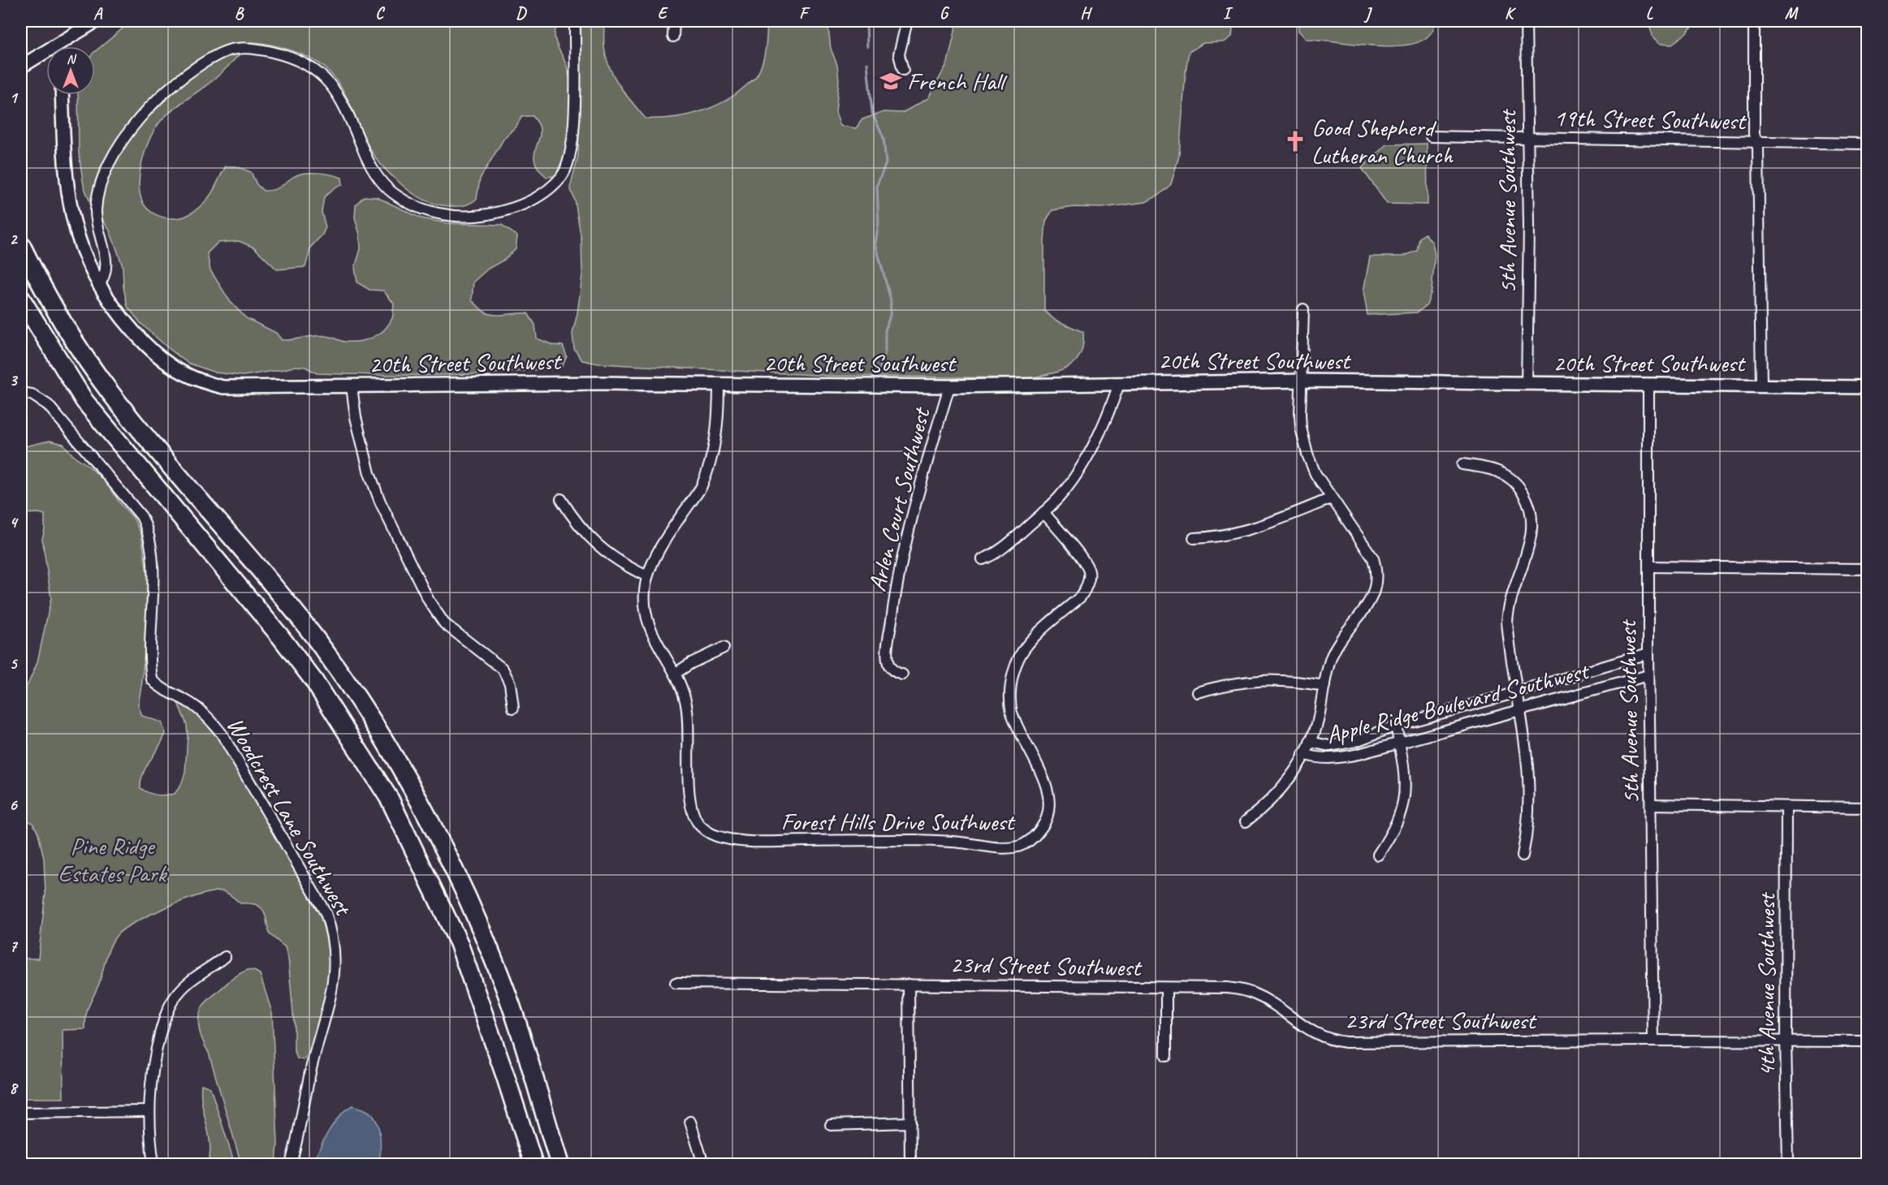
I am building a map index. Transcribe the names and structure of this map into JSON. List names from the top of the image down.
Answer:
{
  "streets": {
    "street": [
      "19th Street Southwest",
      "5th Avenue Southwest",
      "20th Street Southwest",
      "Arlen Court Southwest",
      "Apple Ridge Boulevard Southwest",
      "Woodcrest Lane Southwest",
      "Forest Hills Drive Southwest",
      "23rd Street Southwest",
      "4th Avenue Southwest"
    ]
  },
  "crossings": [
    ["19th Street Southwest", "5th Avenue Southwest"],
    ["5th Avenue Southwest", "20th Street Southwest"],
    ["5th Avenue Southwest", "Apple Ridge Boulevard Southwest"],
    ["5th Avenue Southwest", "23rd Street Southwest"],
    ["20th Street Southwest", "Arlen Court Southwest"],
    ["20th Street Southwest", "Forest Hills Drive Southwest"],
    ["23rd Street Southwest", "4th Avenue Southwest"]
  ],
  "parks": ["Pine Ridge Estates Park"],
  "places": {
    "school or university": ["French Hall"],
    "church": ["Good Shepherd Lutheran Church"]
  },
  "north": "top",
  "grid": {
    "columns": [
      "A",
      "B",
      "C",
      "D",
      "E",
      "F",
      "G",
      "H",
      "I",
      "J",
      "K",
      "L",
      "M"
    ],
    "rows": [
      "1",
      "2",
      "3",
      "4",
      "5",
      "6",
      "7",
      "8"
    ]
  }
}
